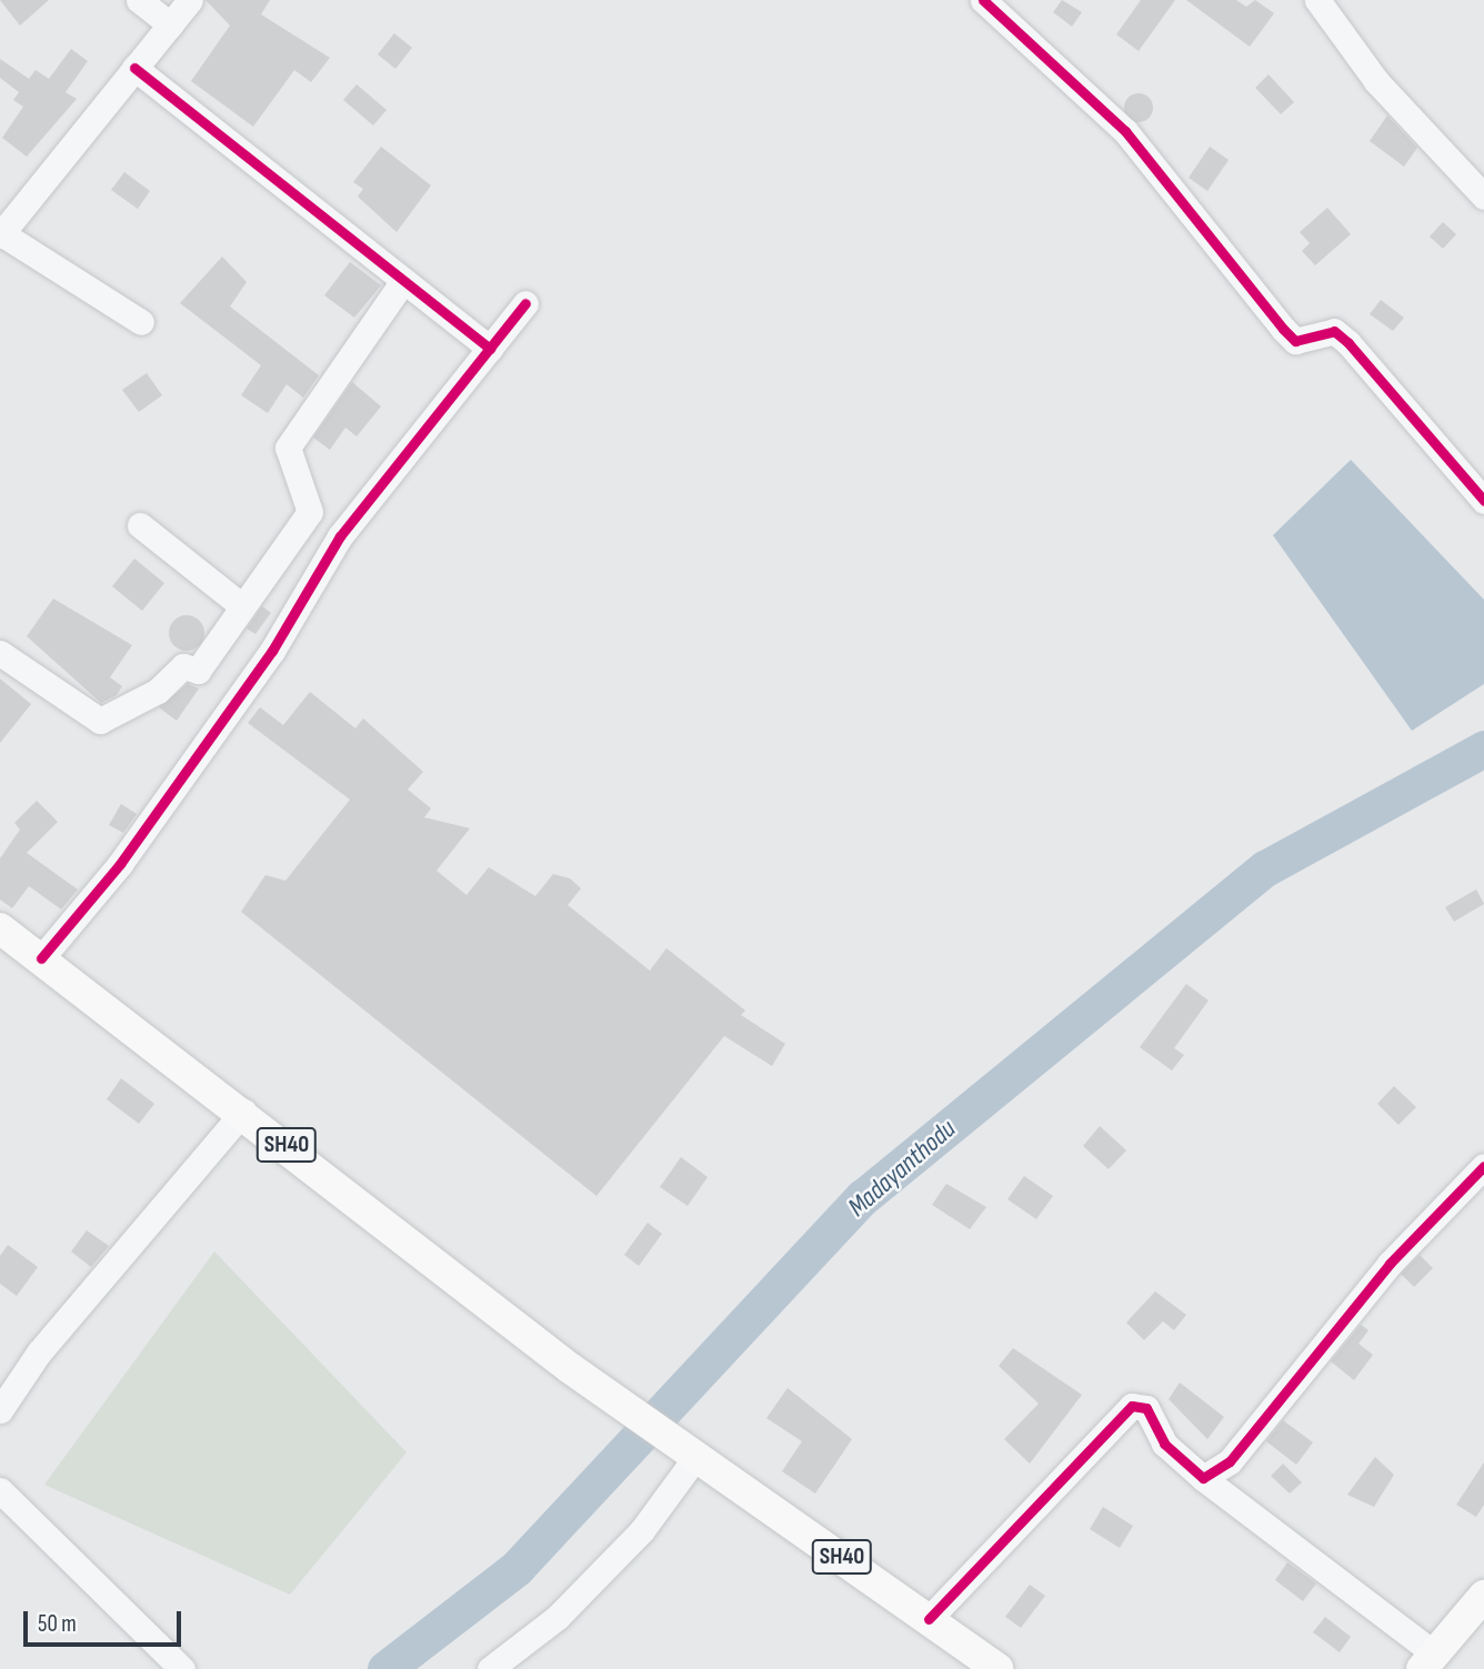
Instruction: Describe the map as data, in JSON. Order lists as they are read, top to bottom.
{
  "streets": {
    "main road": ["SH40"]
  },
  "water": ["Madayanthodu"],
  "scale_bar": "50 m"
}
